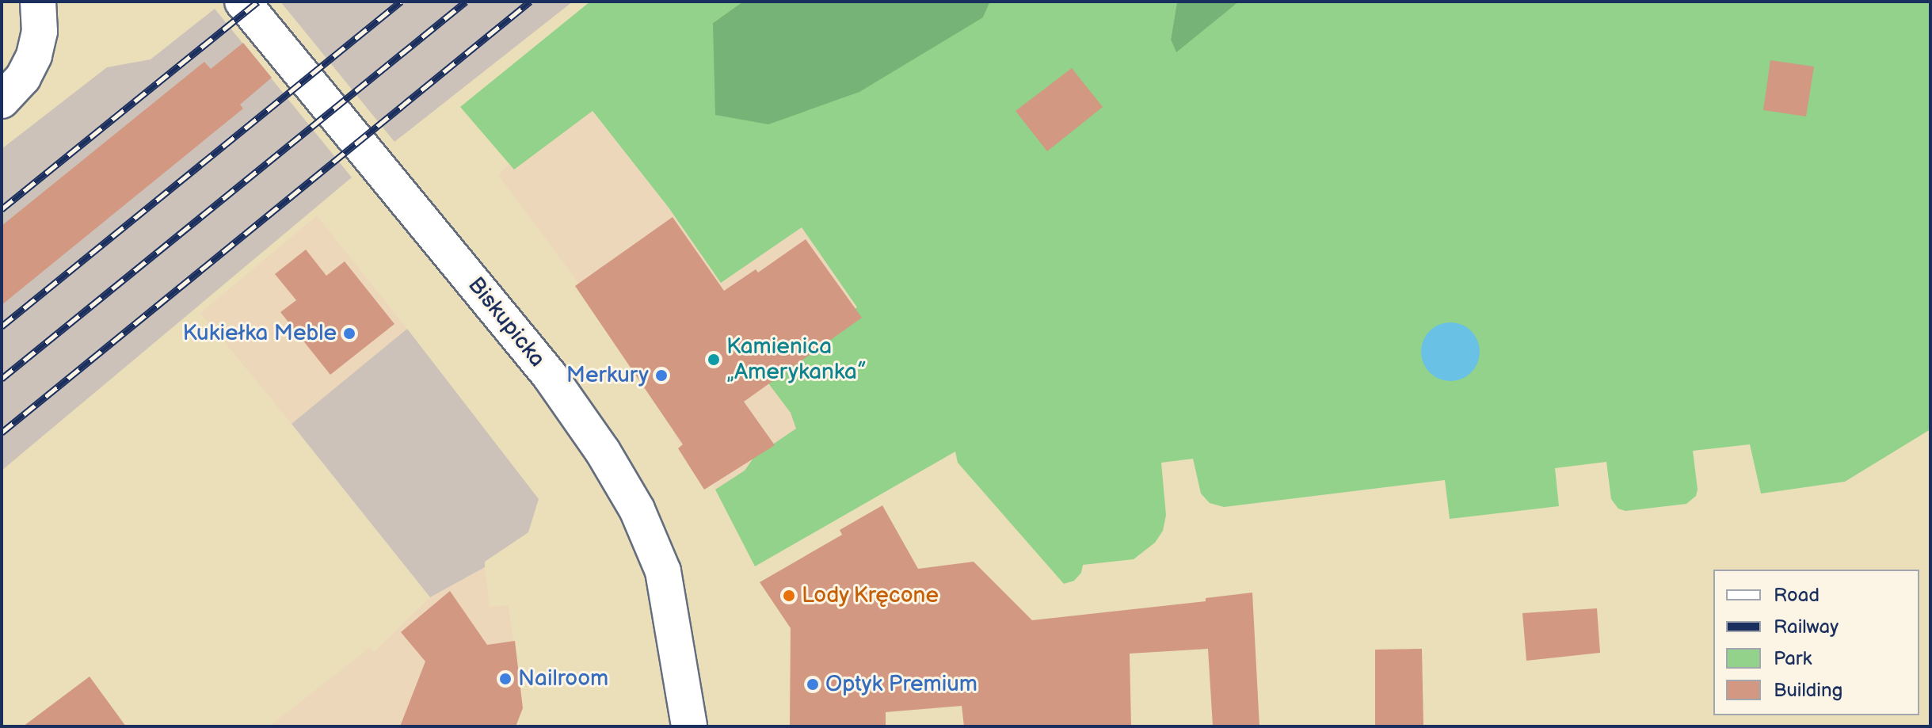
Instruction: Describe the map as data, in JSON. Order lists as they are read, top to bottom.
{
  "streets": {
    "main road": ["Biskupicka"]
  },
  "places": [
    "Kukiełka Meble",
    "Kamienica „Amerykanka”",
    "Merkury",
    "Lody Kręcone",
    "Nailroom",
    "Optyk Premium"
  ],
  "legend": [
    "Road",
    "Railway",
    "Park",
    "Building"
  ]
}
